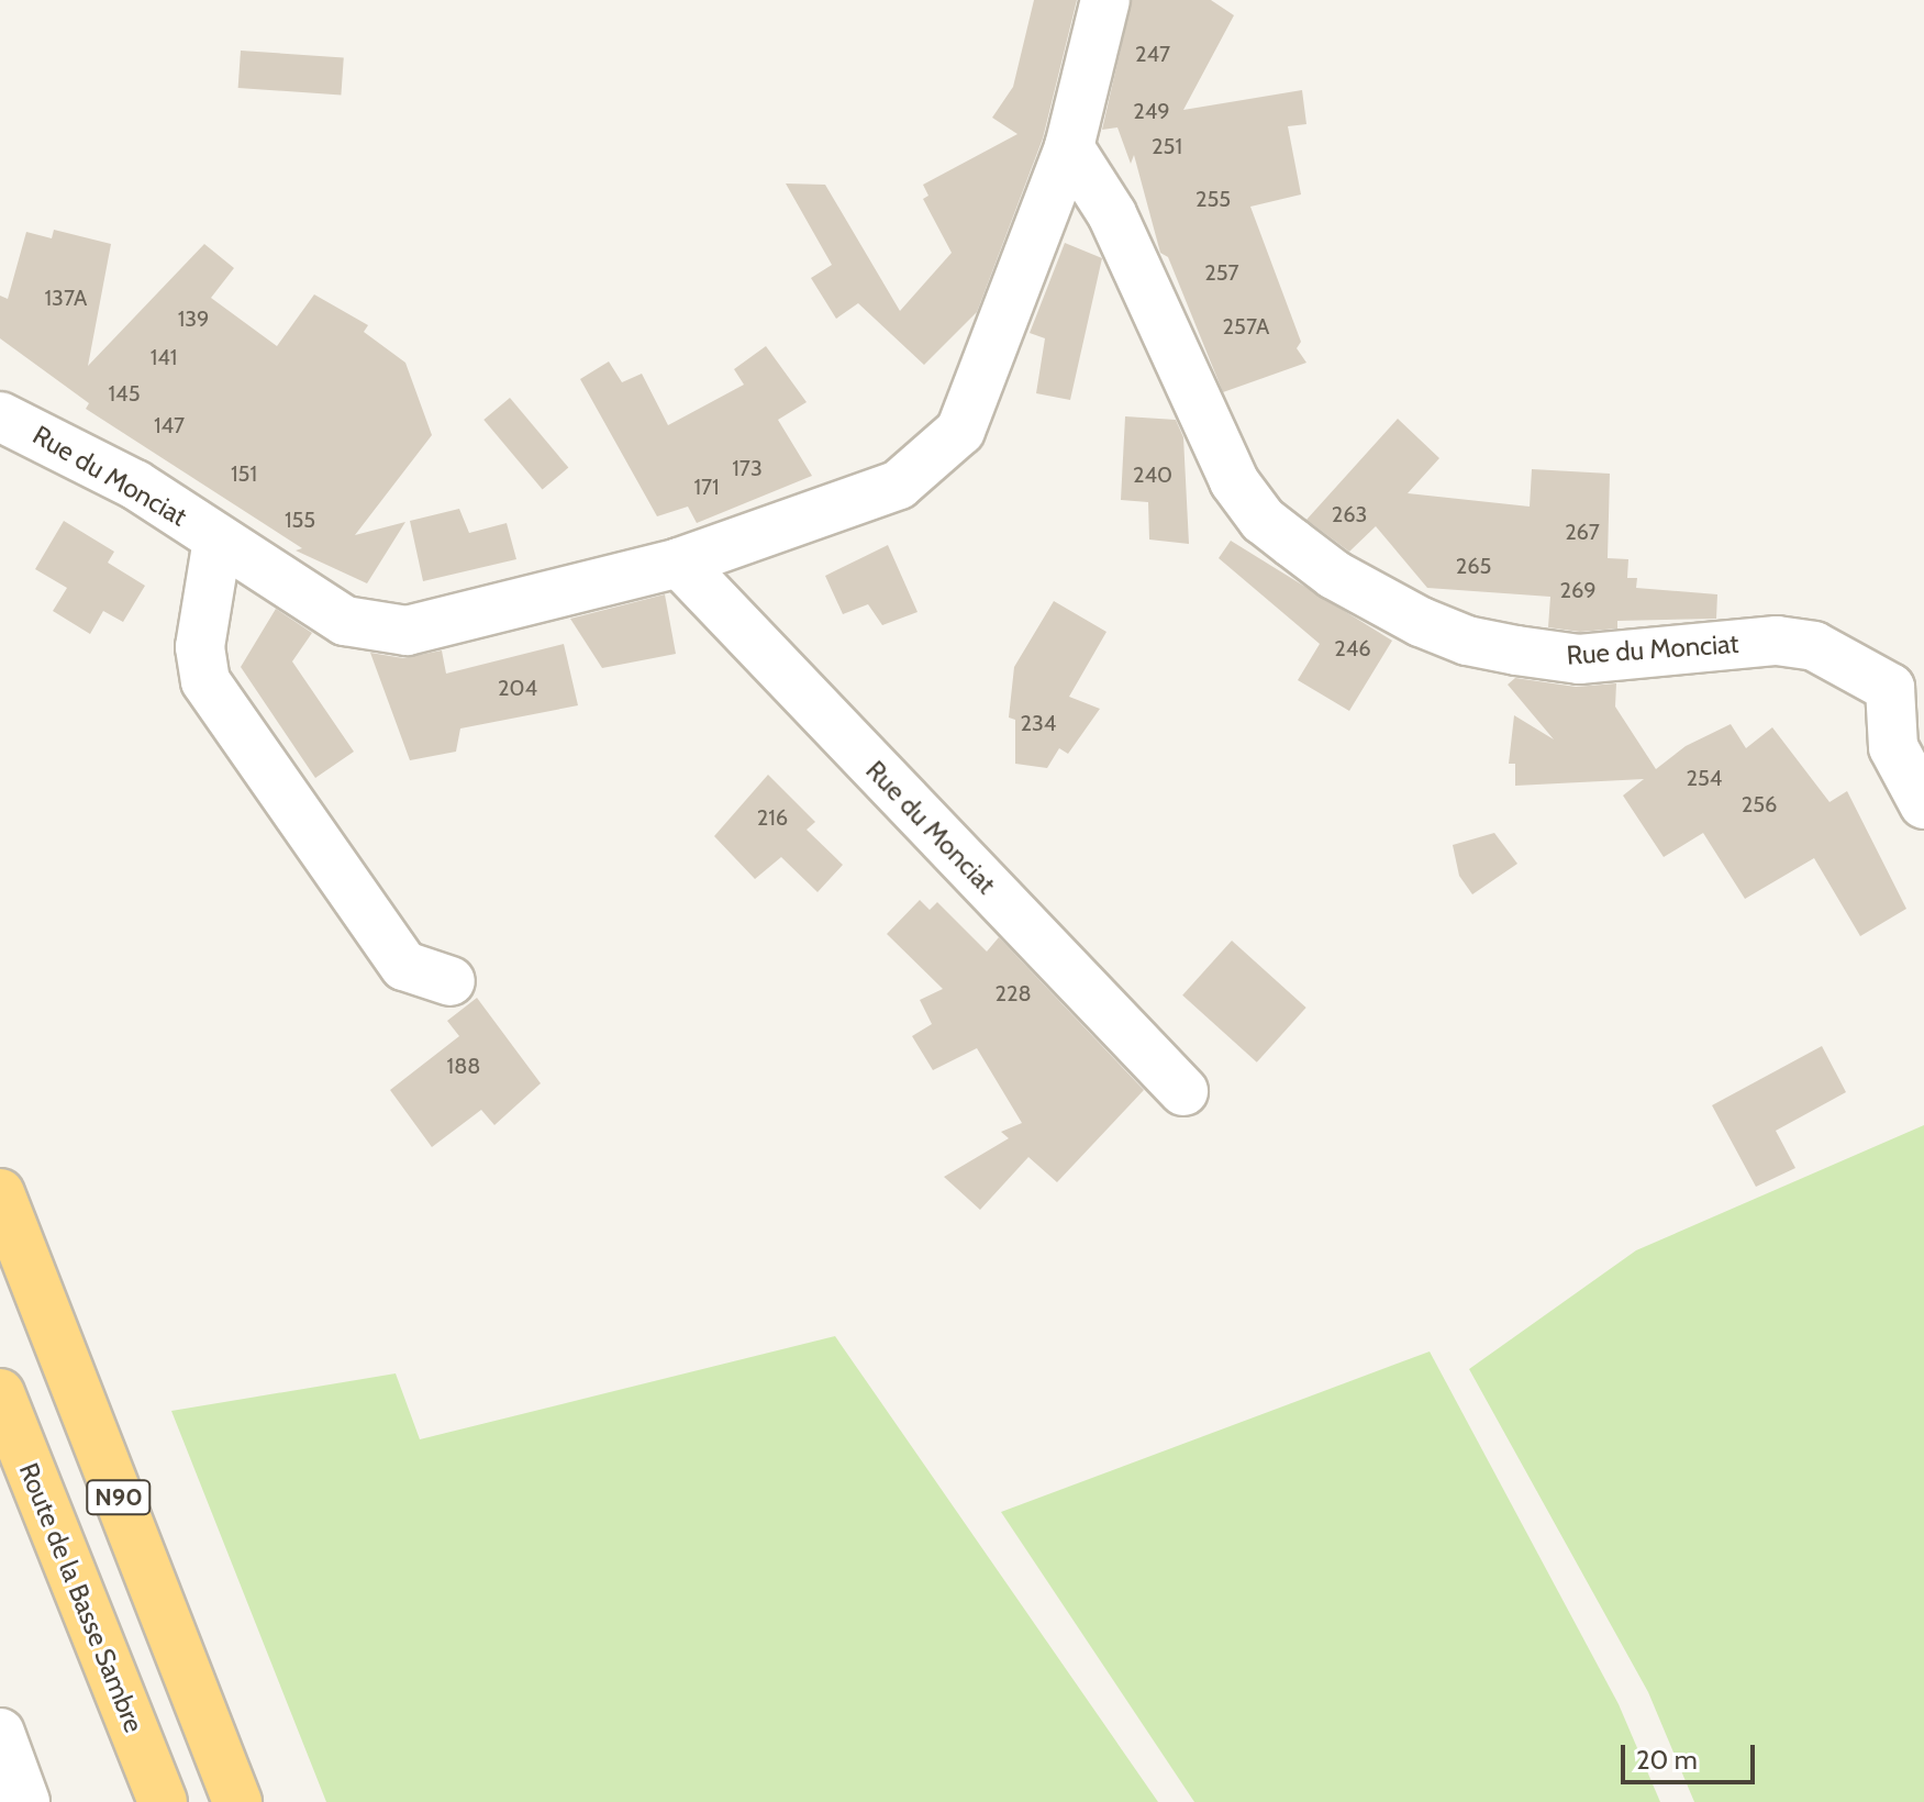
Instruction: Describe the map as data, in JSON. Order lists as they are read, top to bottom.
{
  "streets": {
    "highway": ["N90", "Route de la Basse Sambre"],
    "street": ["Rue du Monciat"]
  },
  "house_numbers": [
    "247",
    "249",
    "251",
    "255",
    "257",
    "137A",
    "139",
    "257A",
    "141",
    "145",
    "147",
    "173",
    "151",
    "240",
    "171",
    "263",
    "155",
    "267",
    "265",
    "269",
    "246",
    "204",
    "234",
    "254",
    "256",
    "216",
    "228",
    "188"
  ],
  "scale_bar": "20 m"
}
